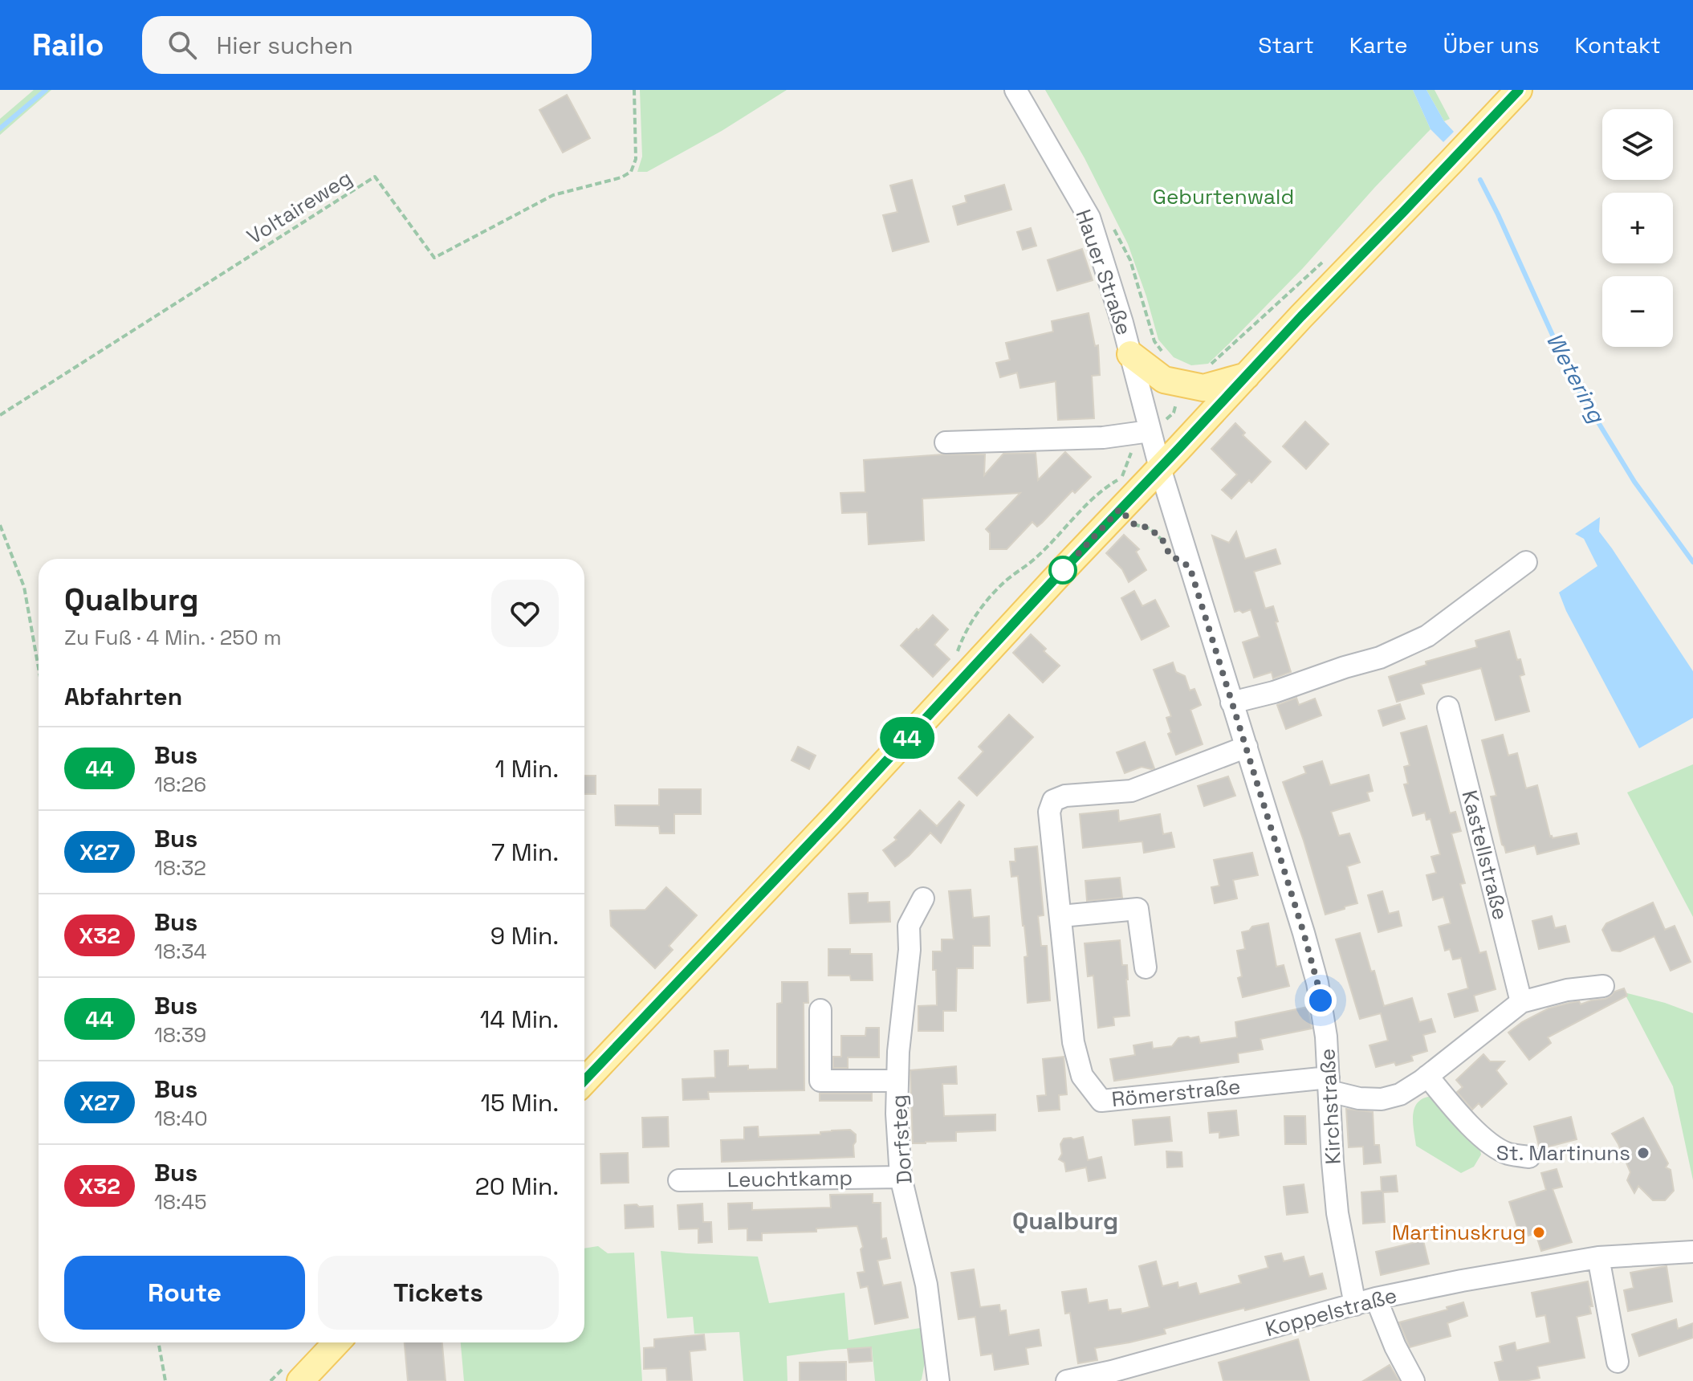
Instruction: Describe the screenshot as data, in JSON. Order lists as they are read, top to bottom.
{
  "streets": {
    "street": [
      "Hauer Straße",
      "Kastellstraße",
      "Römerstraße",
      "Kirchstraße",
      "Dorfsteg",
      "Leuchtkamp",
      "Koppelstraße"
    ],
    "path": ["Voltaireweg"]
  },
  "crossings": [
    ["Hauer Straße", "Kirchstraße"],
    ["Römerstraße", "Kirchstraße"],
    ["Kirchstraße", "Koppelstraße"],
    ["Dorfsteg", "Leuchtkamp"]
  ],
  "districts": ["Qualburg"],
  "water": ["Wetering"],
  "parks": ["Geburtenwald"],
  "places": ["St. Martinuns", "Martinuskrug"],
  "lines": ["bus line 44"],
  "page": {
    "header": "Railo",
    "search": "Hier suchen",
    "nav": [
      "Start",
      "Karte",
      "Über uns",
      "Kontakt"
    ],
    "on_map": "44",
    "map_buttons": ["+", "−"],
    "heading": [
      ["Qualburg", "Zu Fuß · 4 Min. · 250 m"],
      "Abfahrten"
    ],
    "list": [
      {
        "mark": "44",
        "name": "Bus",
        "note": "18:26",
        "value": "1 Min."
      },
      {
        "mark": "X27",
        "name": "Bus",
        "note": "18:32",
        "value": "7 Min."
      },
      {
        "mark": "X32",
        "name": "Bus",
        "note": "18:34",
        "value": "9 Min."
      },
      {
        "mark": "44",
        "name": "Bus",
        "note": "18:39",
        "value": "14 Min."
      },
      {
        "mark": "X27",
        "name": "Bus",
        "note": "18:40",
        "value": "15 Min."
      },
      {
        "mark": "X32",
        "name": "Bus",
        "note": "18:45",
        "value": "20 Min."
      }
    ],
    "buttons": ["Route", "Tickets"]
  }
}
